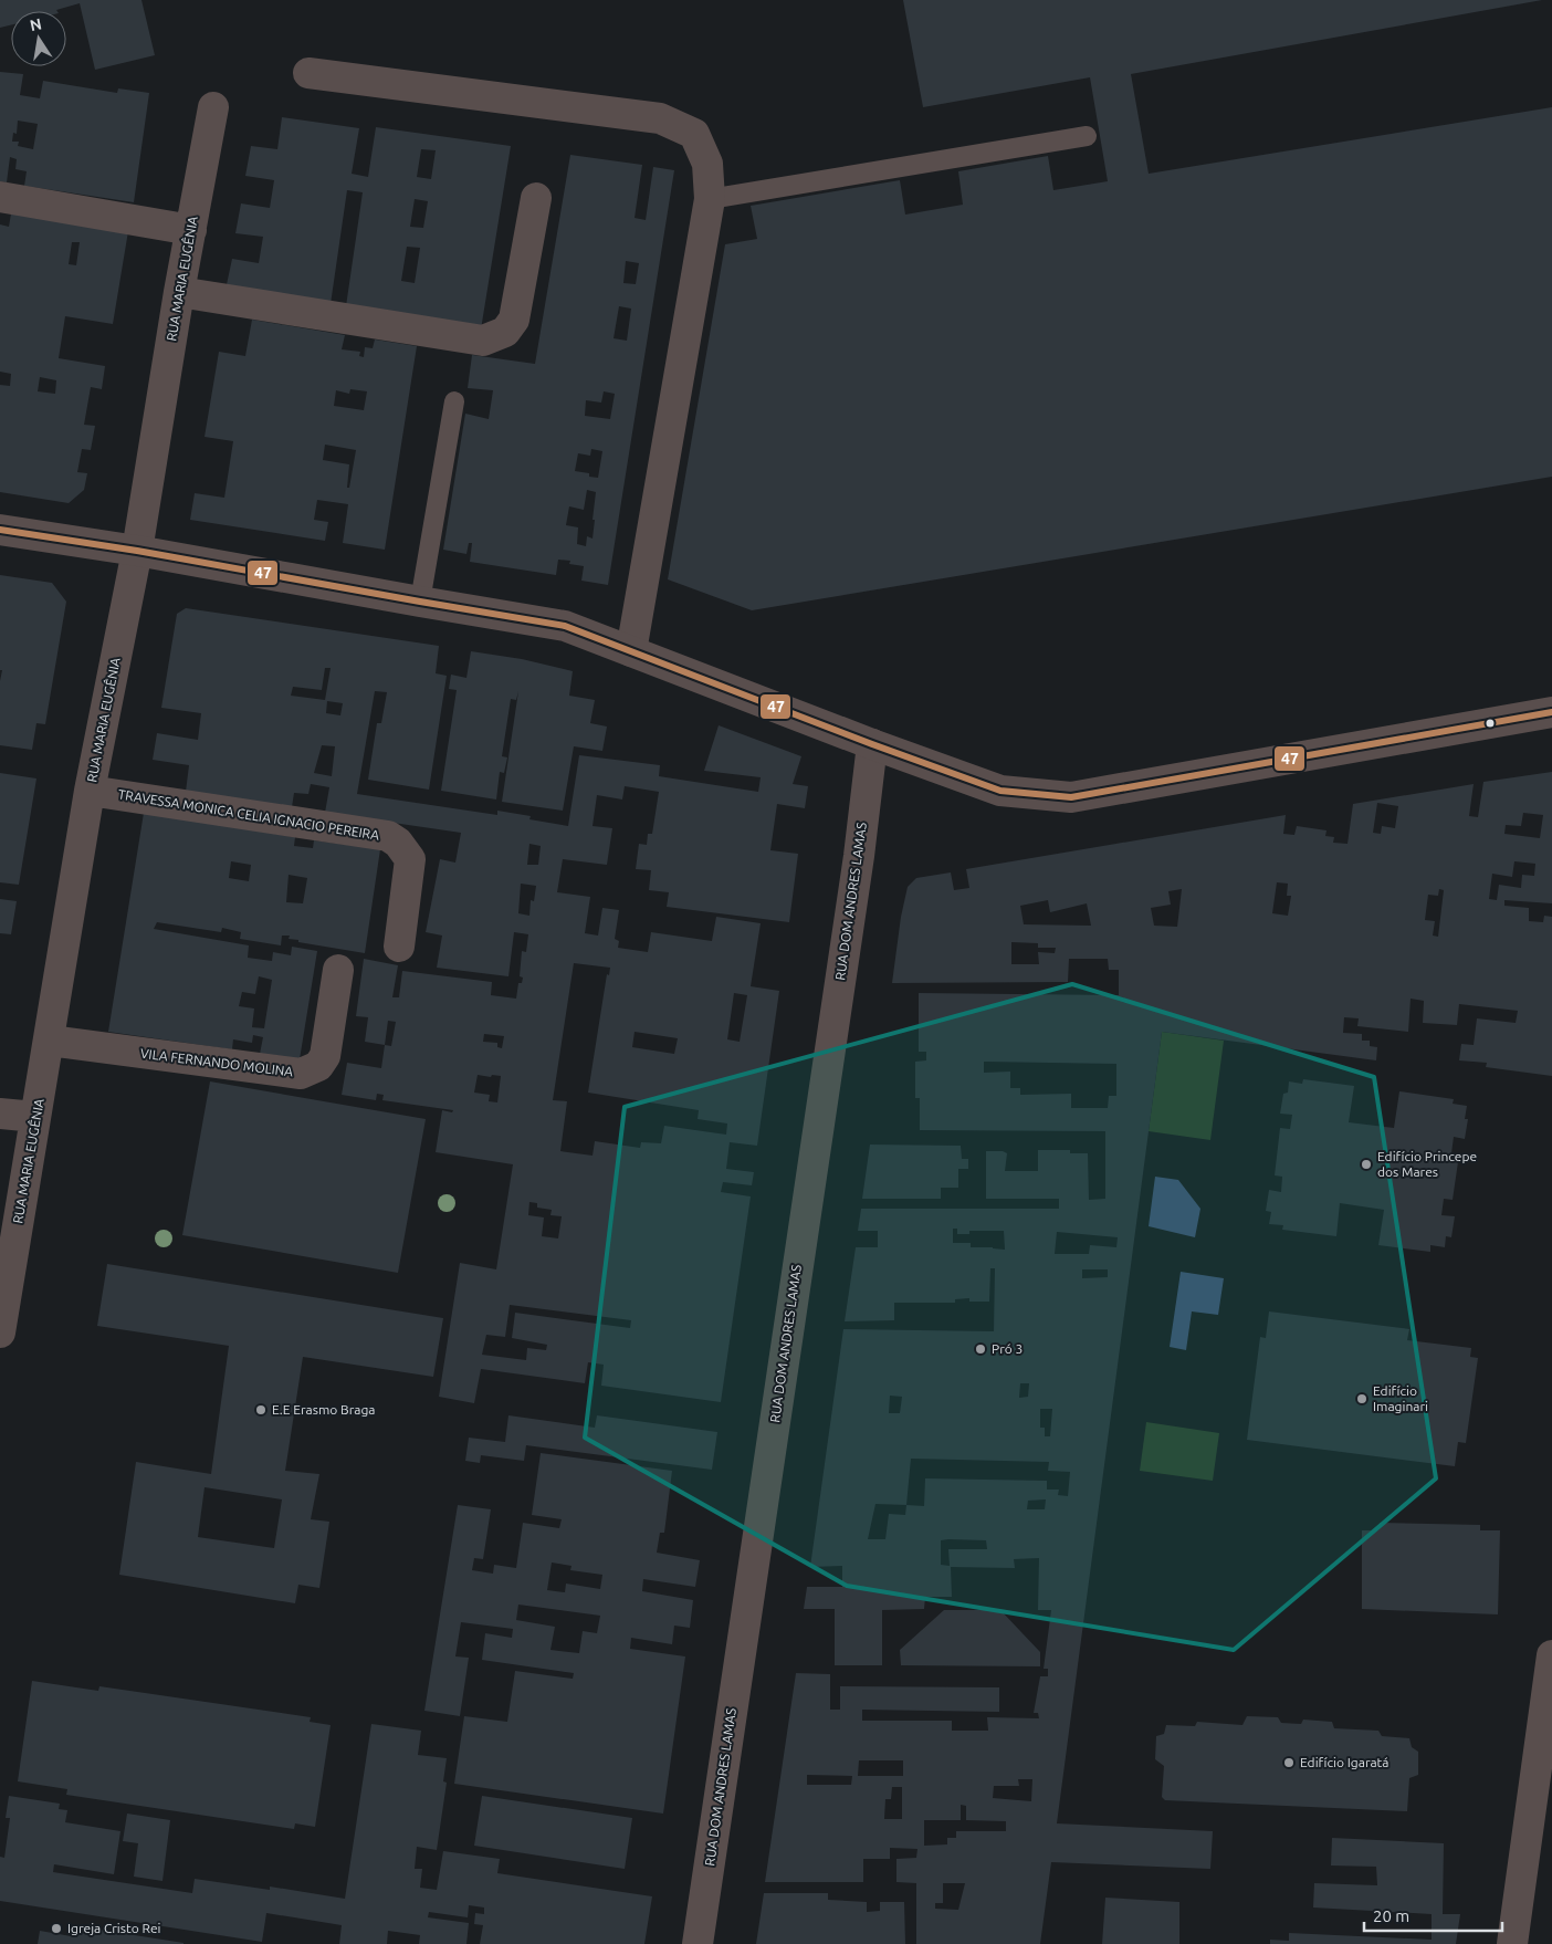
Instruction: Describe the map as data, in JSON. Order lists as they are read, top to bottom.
{
  "streets": {
    "street": [
      "RUA MARIA EUGÊNIA",
      "TRAVESSA MONICA CELIA IGNACIO PEREIRA",
      "RUA DOM ANDRES LAMAS",
      "VILA FERNANDO MOLINA"
    ]
  },
  "crossings": [
    ["RUA MARIA EUGÊNIA", "TRAVESSA MONICA CELIA IGNACIO PEREIRA"],
    ["RUA MARIA EUGÊNIA", "VILA FERNANDO MOLINA"]
  ],
  "places": [
    "Edifício Princepe dos Mares",
    "Pró 3",
    "Edifício Imaginari",
    "E.E Erasmo Braga",
    "Edifício Igaratá",
    "Igreja Cristo Rei"
  ],
  "lines": ["transit line 47"],
  "scale_bar": "20 m",
  "north": "top"
}
